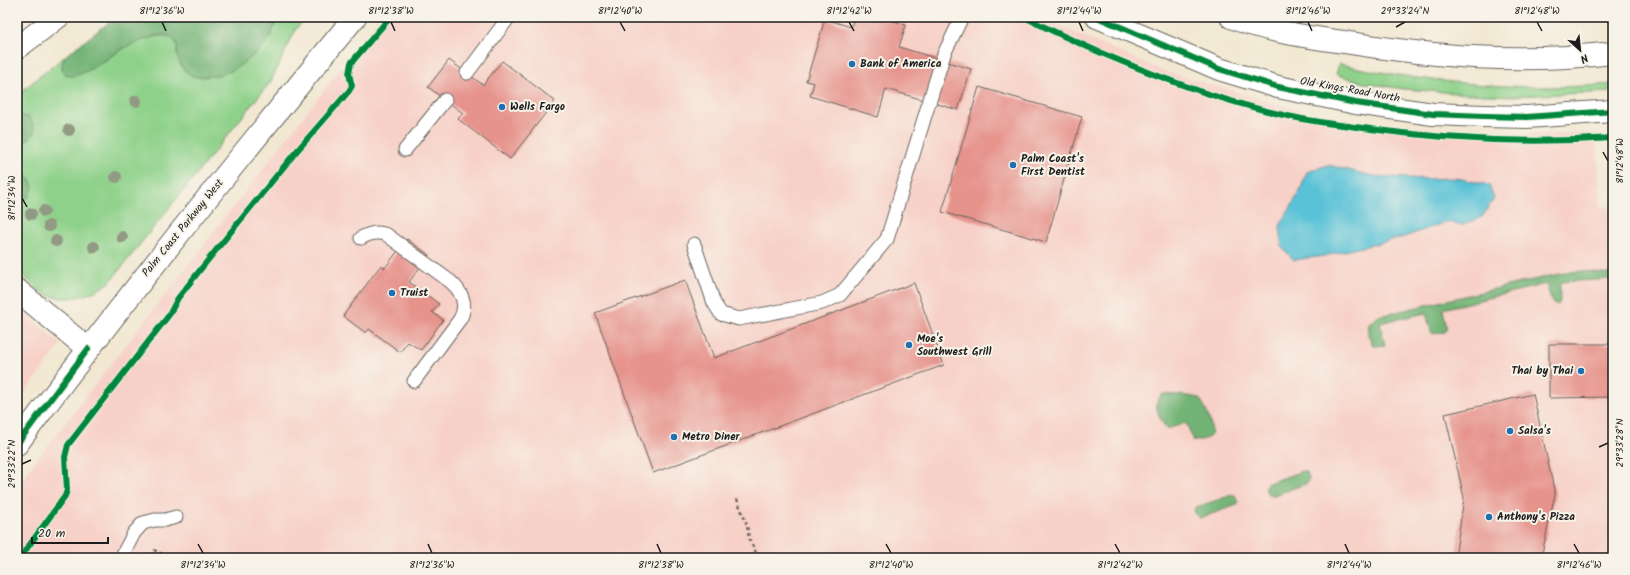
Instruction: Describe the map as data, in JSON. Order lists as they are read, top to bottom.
{
  "streets": {
    "street": ["Old Kings Road North", "Palm Coast Parkway West"]
  },
  "places": [
    "Bank of America",
    "Wells Fargo",
    "Palm Coast's First Dentist",
    "Truist",
    "Moe's Southwest Grill",
    "Thai by Thai",
    "Salsa's",
    "Metro Diner",
    "Anthony's Pizza"
  ],
  "scale_bar": "20 m",
  "north": "bottom right",
  "coordinates": [
    "81°12'36\"W",
    "81°12'38\"W",
    "81°12'40\"W",
    "81°12'42\"W",
    "81°12'44\"W",
    "81°12'46\"W",
    "29°33'24\"N",
    "81°12'48\"W",
    "81°12'34\"W",
    "29°33'28\"N",
    "29°33'22\"N"
  ]
}
